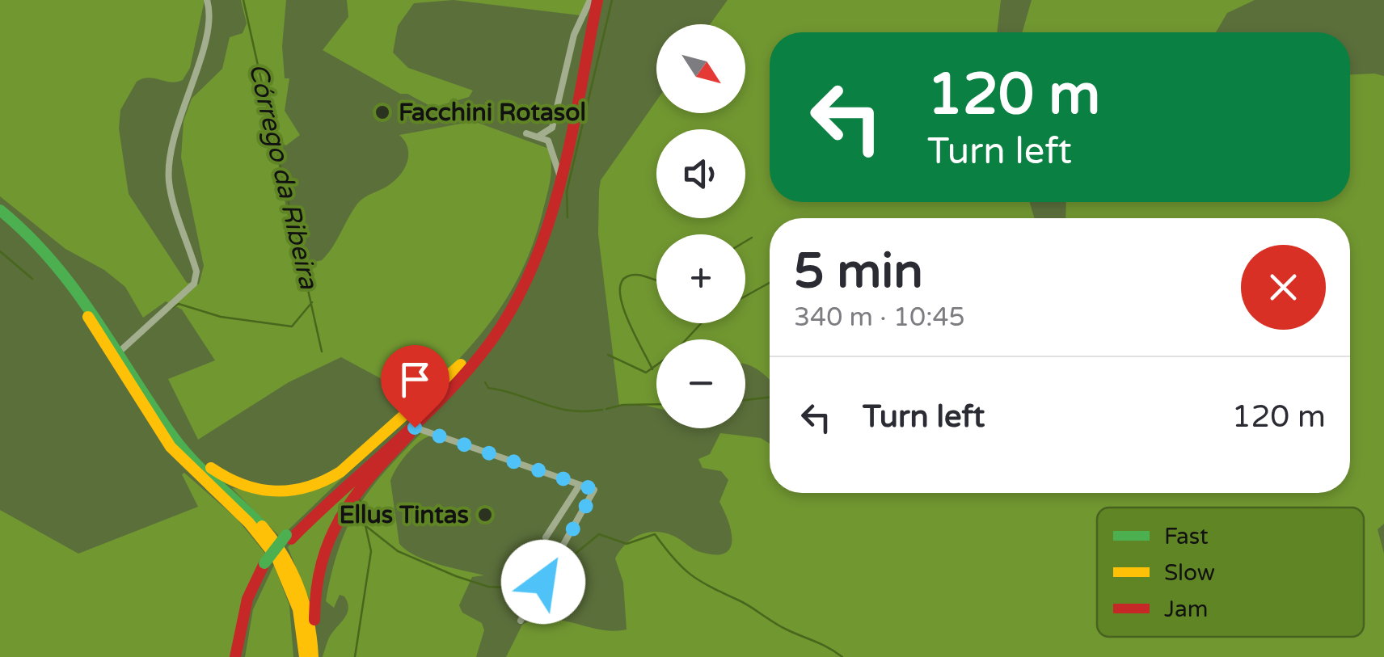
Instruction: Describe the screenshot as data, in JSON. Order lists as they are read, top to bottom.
{
  "water": ["Córrego da Ribeira"],
  "places": ["Facchini Rotasol", "Ellus Tintas"],
  "legend": ["Fast", "Slow", "Jam"],
  "north": "bottom right",
  "page": {
    "map_buttons": ["+", "−"],
    "turn": ["120 m", "Turn left"],
    "heading": ["5 min", "340 m · 10:45"],
    "list": [
      {
        "name": "Turn left",
        "value": "120 m"
      }
    ]
  }
}
